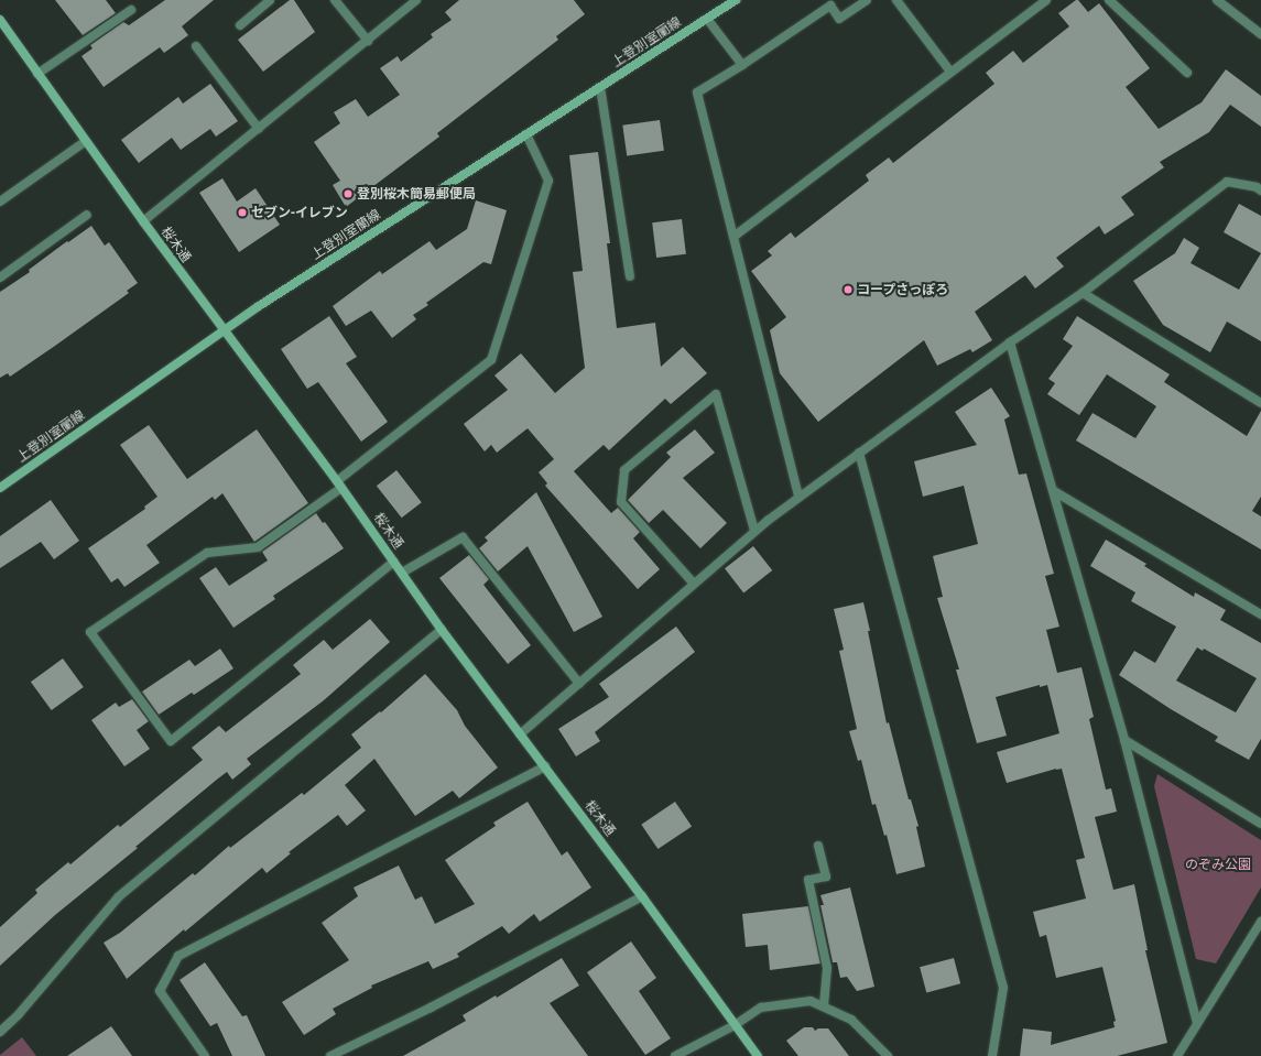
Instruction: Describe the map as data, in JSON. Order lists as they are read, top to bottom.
{
  "streets": {
    "street": ["上登別室蘭線", "桜木通"]
  },
  "crossings": [
    ["上登別室蘭線", "桜木通"]
  ],
  "parks": ["のぞみ公園"],
  "places": ["登別桜木簡易郵便局", "セブン-イレブン", "コープさっぽろ"]
}
